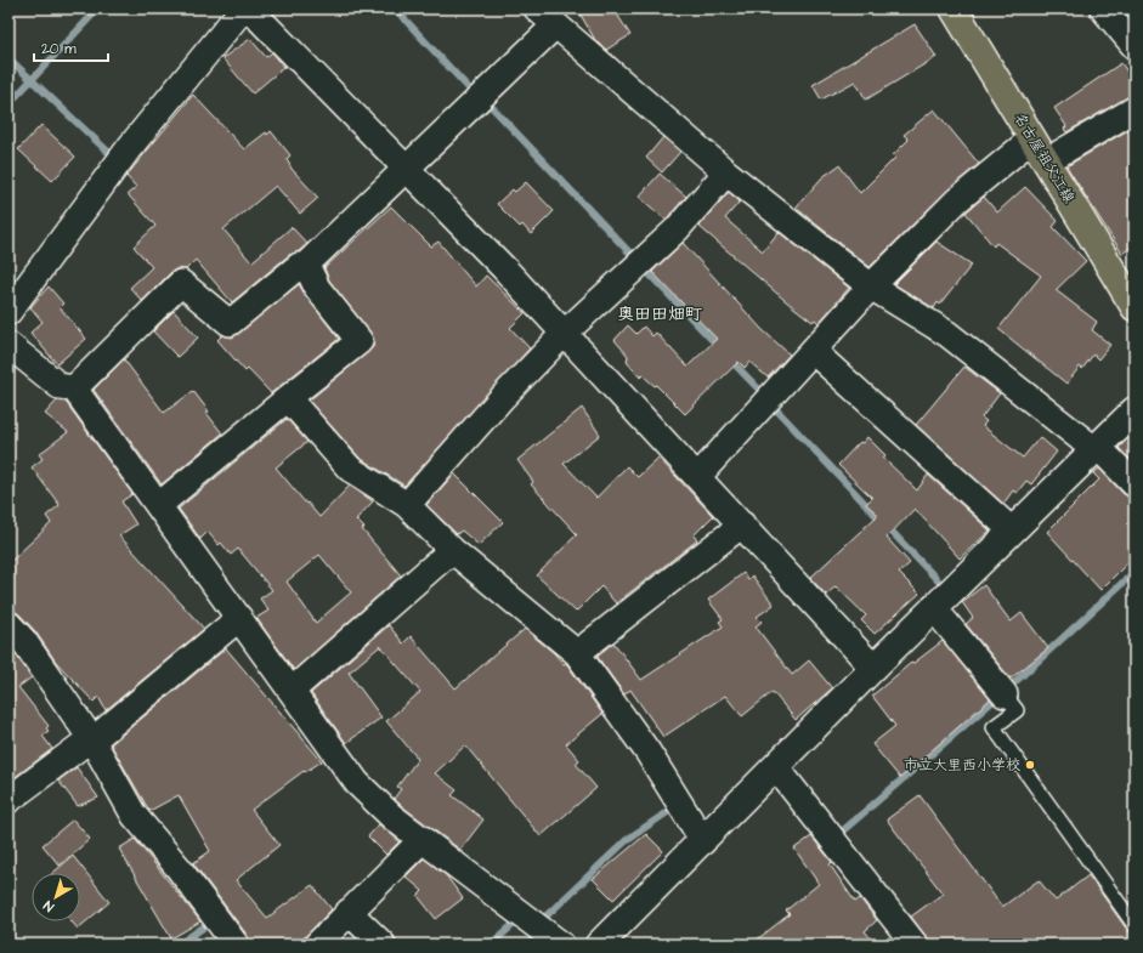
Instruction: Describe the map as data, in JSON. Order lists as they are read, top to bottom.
{
  "streets": {
    "main road": ["名古屋祖父江線"]
  },
  "districts": ["奥田田畑町"],
  "places": ["市立大里西小学校"],
  "scale_bar": "20 m",
  "north": "bottom left"
}
